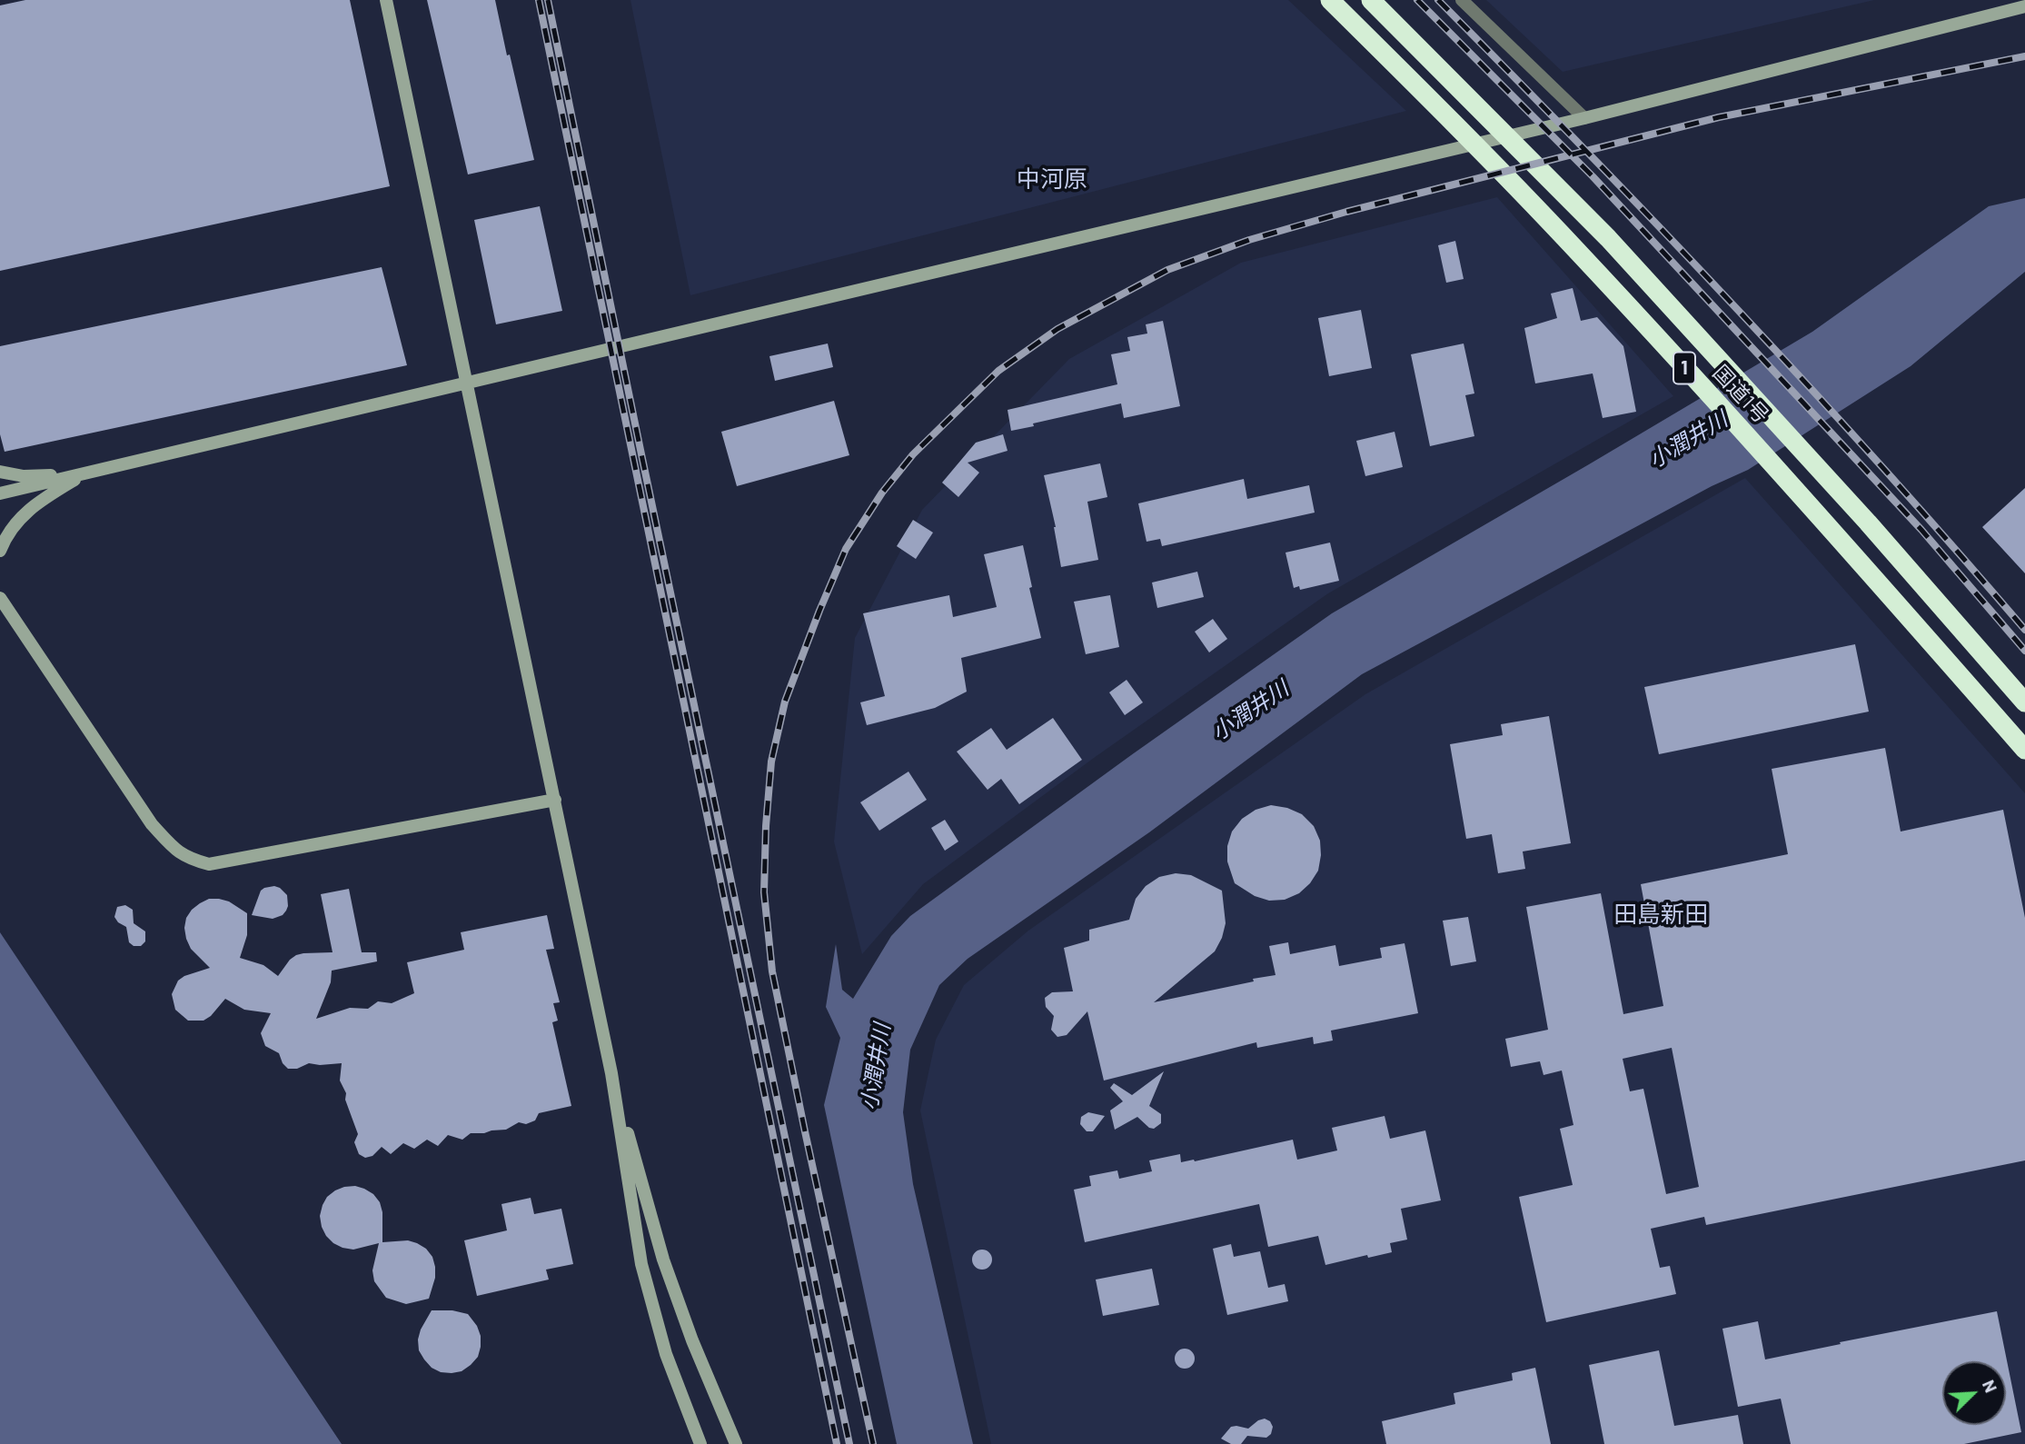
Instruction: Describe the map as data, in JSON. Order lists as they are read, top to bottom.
{
  "streets": {
    "highway": ["1", "国道1号"]
  },
  "districts": ["中河原", "田島新田"],
  "water": ["小潤井川"],
  "north": "top right"
}
